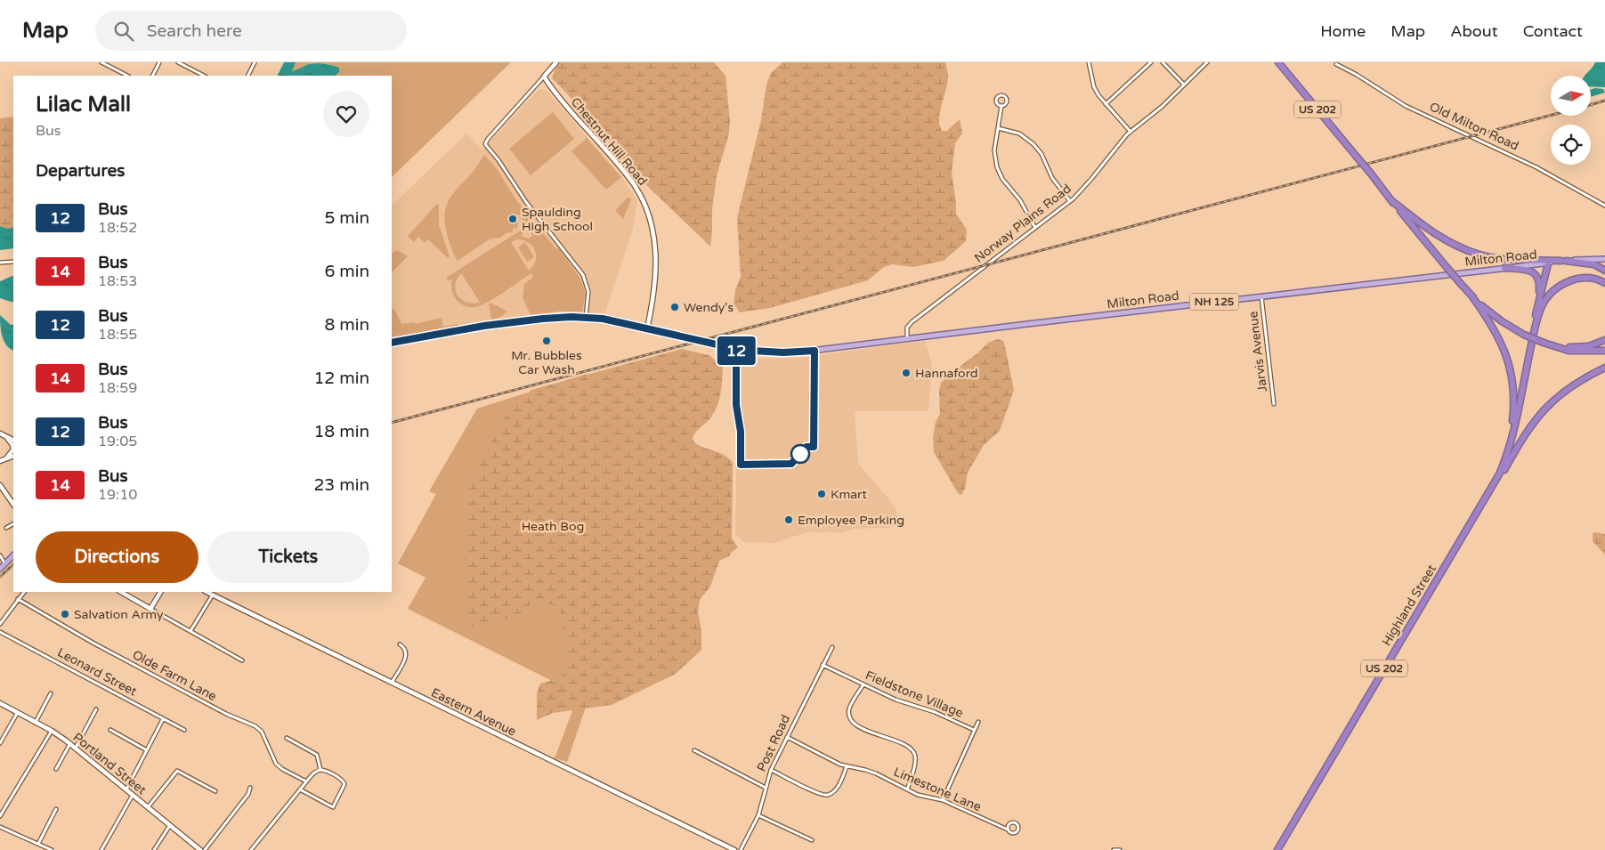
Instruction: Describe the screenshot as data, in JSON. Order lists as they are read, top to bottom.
{
  "streets": {
    "highway": ["US 202", "Highland Street"],
    "main road": ["Milton Road", "NH 125"],
    "street": [
      "Old Milton Road",
      "Chestnut Hill Road",
      "Norway Plains Road",
      "Jarvis Avenue",
      "Leonard Street",
      "Olde Farm Lane",
      "Fieldstone Village",
      "Eastern Avenue",
      "Post Road",
      "Portland Street",
      "Limestone Lane"
    ]
  },
  "crossings": [
    ["US 202", "Highland Street"],
    ["Chestnut Hill Road", "Milton Road"],
    ["Chestnut Hill Road", "NH 125"],
    ["Norway Plains Road", "Milton Road"],
    ["Milton Road", "NH 125"],
    ["Milton Road", "Jarvis Avenue"],
    ["Fieldstone Village", "Post Road"],
    ["Post Road", "Limestone Lane"]
  ],
  "parks": ["Heath Bog"],
  "places": [
    "Spaulding High School",
    "Wendy's",
    "Mr. Bubbles Car Wash",
    "Hannaford",
    "Kmart",
    "Employee Parking",
    "Salvation Army"
  ],
  "lines": ["bus line 12"],
  "north": "right",
  "page": {
    "header": "Map",
    "search": "Search here",
    "nav": [
      "Home",
      "Map",
      "About",
      "Contact"
    ],
    "on_map": "12",
    "heading": [
      ["Lilac Mall", "Bus"],
      "Departures"
    ],
    "list": [
      {
        "mark": "12",
        "name": "Bus",
        "note": "18:52",
        "value": "5 min"
      },
      {
        "mark": "14",
        "name": "Bus",
        "note": "18:53",
        "value": "6 min"
      },
      {
        "mark": "12",
        "name": "Bus",
        "note": "18:55",
        "value": "8 min"
      },
      {
        "mark": "14",
        "name": "Bus",
        "note": "18:59",
        "value": "12 min"
      },
      {
        "mark": "12",
        "name": "Bus",
        "note": "19:05",
        "value": "18 min"
      },
      {
        "mark": "14",
        "name": "Bus",
        "note": "19:10",
        "value": "23 min"
      }
    ],
    "buttons": ["Directions", "Tickets"]
  }
}
